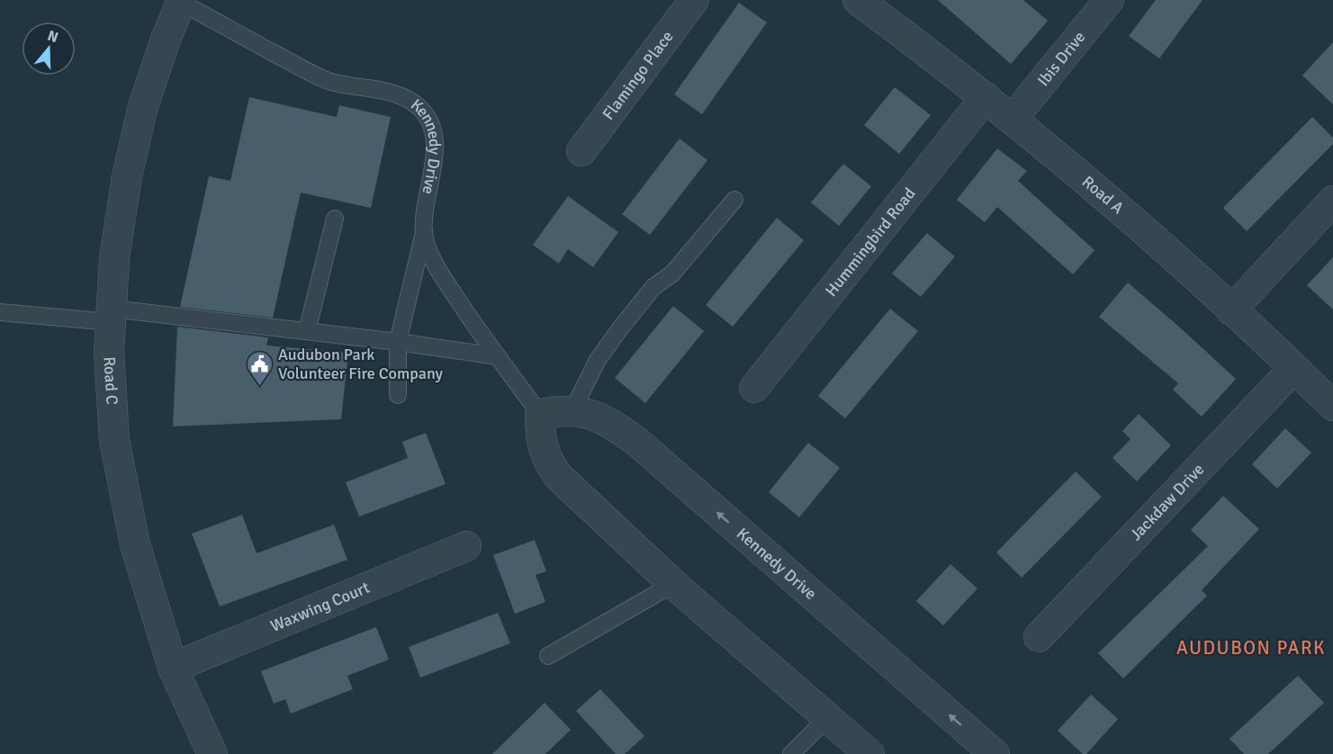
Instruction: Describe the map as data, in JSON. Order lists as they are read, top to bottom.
{
  "streets": {
    "street": [
      "Ibis Drive",
      "Flamingo Place",
      "Kennedy Drive",
      "Road A",
      "Hummingbird Road",
      "Road C",
      "Jackdaw Drive",
      "Waxwing Court"
    ]
  },
  "crossings": [
    ["Ibis Drive", "Road A"],
    ["Kennedy Drive", "Road C"],
    ["Road A", "Hummingbird Road"],
    ["Road A", "Jackdaw Drive"],
    ["Road C", "Waxwing Court"]
  ],
  "one_way": ["Kennedy Drive"],
  "districts": ["AUDUBON PARK"],
  "places": {
    "public building": ["Audubon Park Volunteer Fire Company"]
  },
  "north": "top"
}
